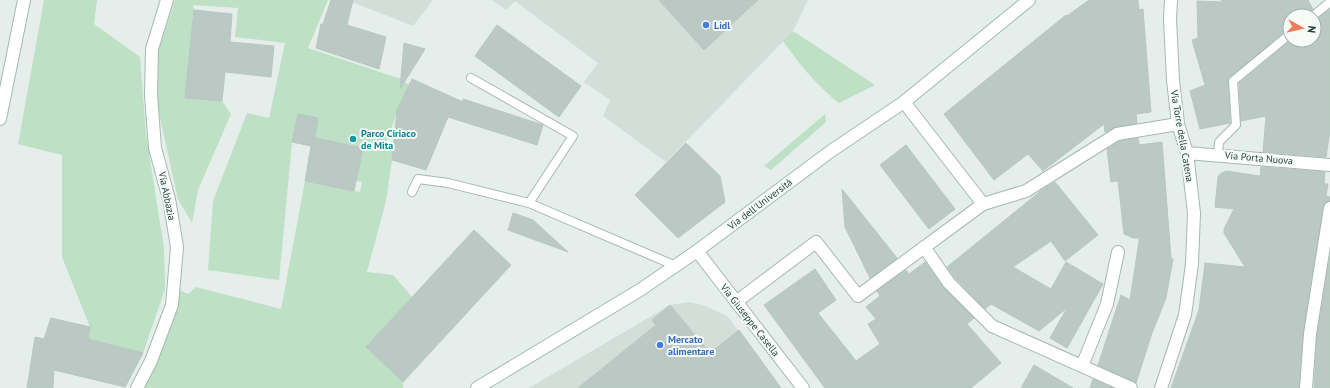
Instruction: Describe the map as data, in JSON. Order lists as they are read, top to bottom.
{
  "streets": {
    "street": [
      "Via Torre della Catena",
      "Via Porta Nuova",
      "Via Abbazia",
      "Via dell'Università",
      "Via Giuseppe Casella"
    ]
  },
  "crossings": [
    ["Via Torre della Catena", "Via Porta Nuova"],
    ["Via dell'Università", "Via Giuseppe Casella"]
  ],
  "places": ["Lidl", "Parco Ciriaco de Mita", "Mercato alimentare"],
  "north": "right"
}
